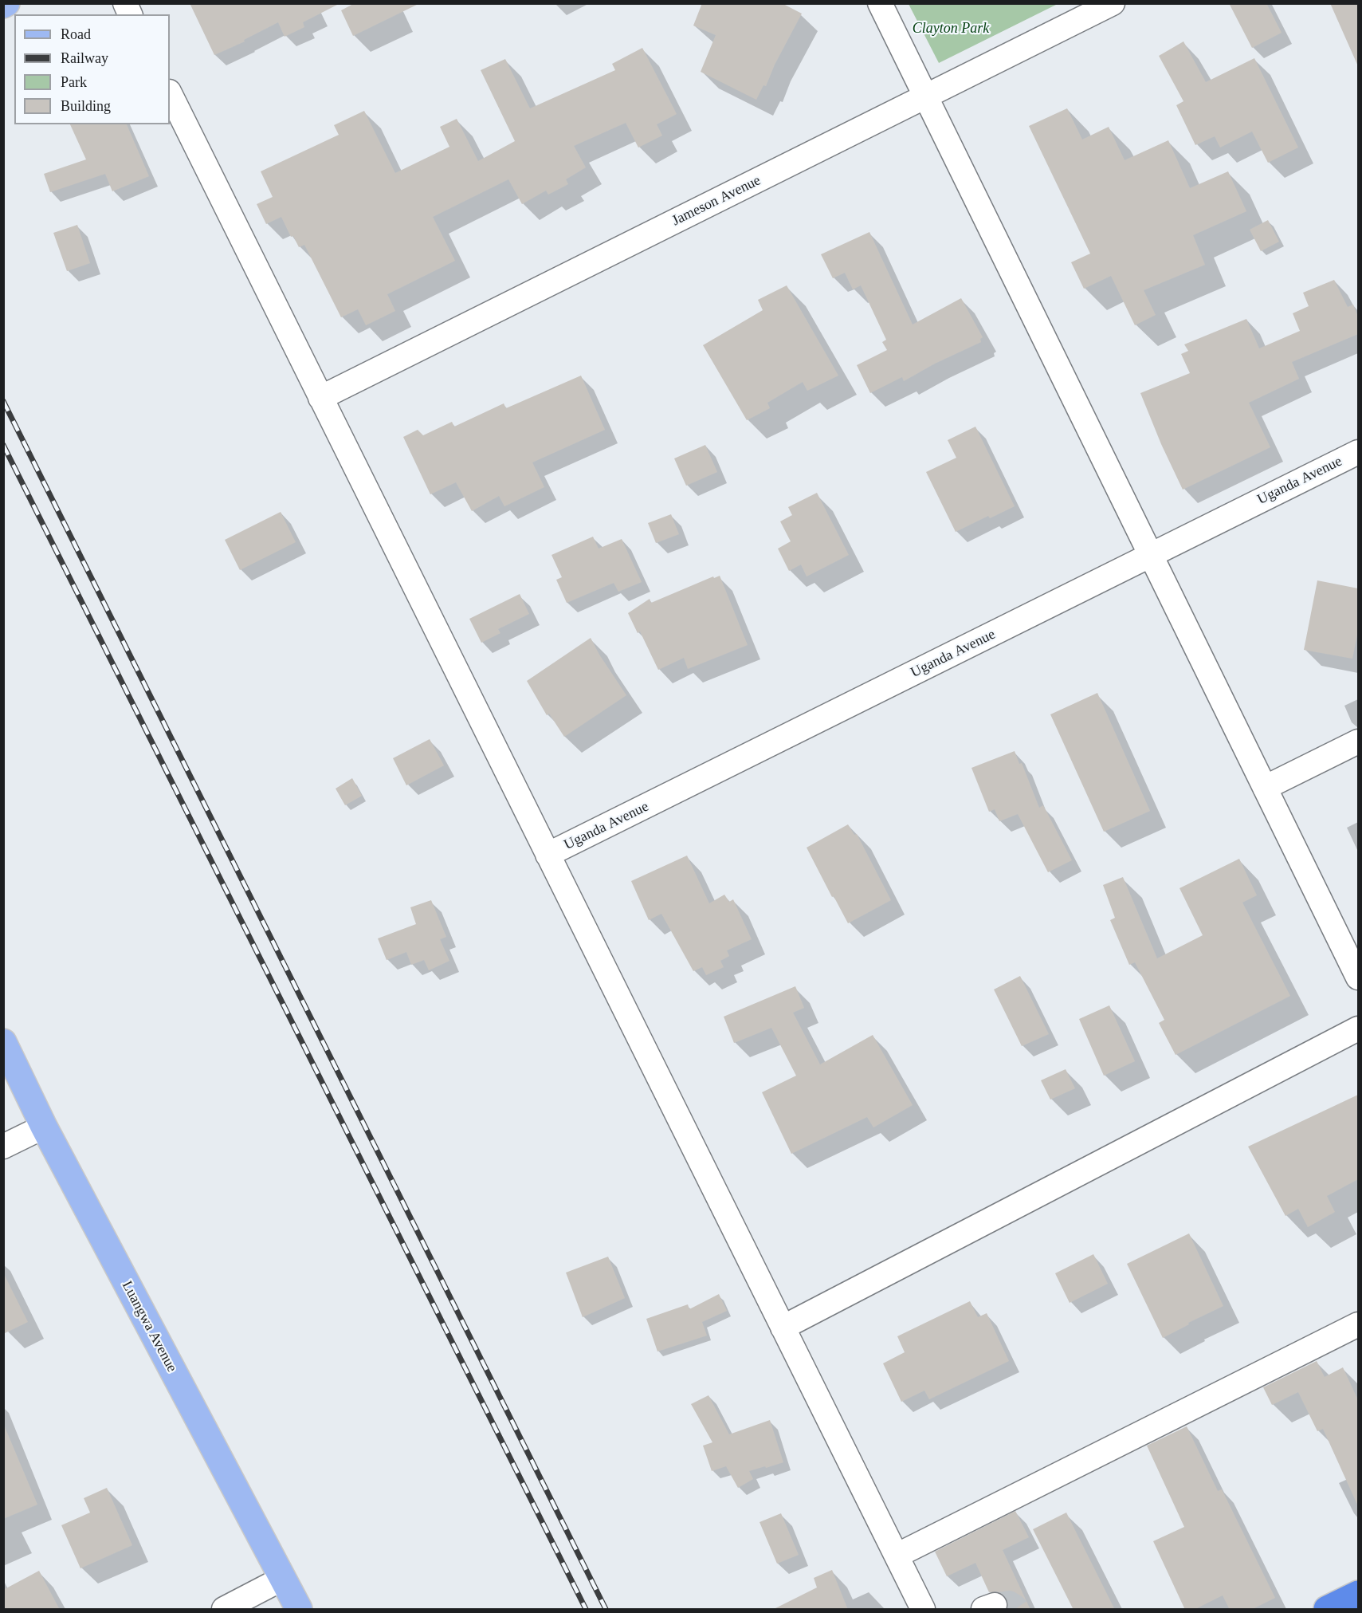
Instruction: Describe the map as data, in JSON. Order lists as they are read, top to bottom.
{
  "streets": {
    "main road": ["Luangwa Avenue"],
    "street": ["Jameson Avenue", "Uganda Avenue"]
  },
  "parks": ["Clayton Park"],
  "legend": [
    "Road",
    "Railway",
    "Park",
    "Building"
  ]
}
